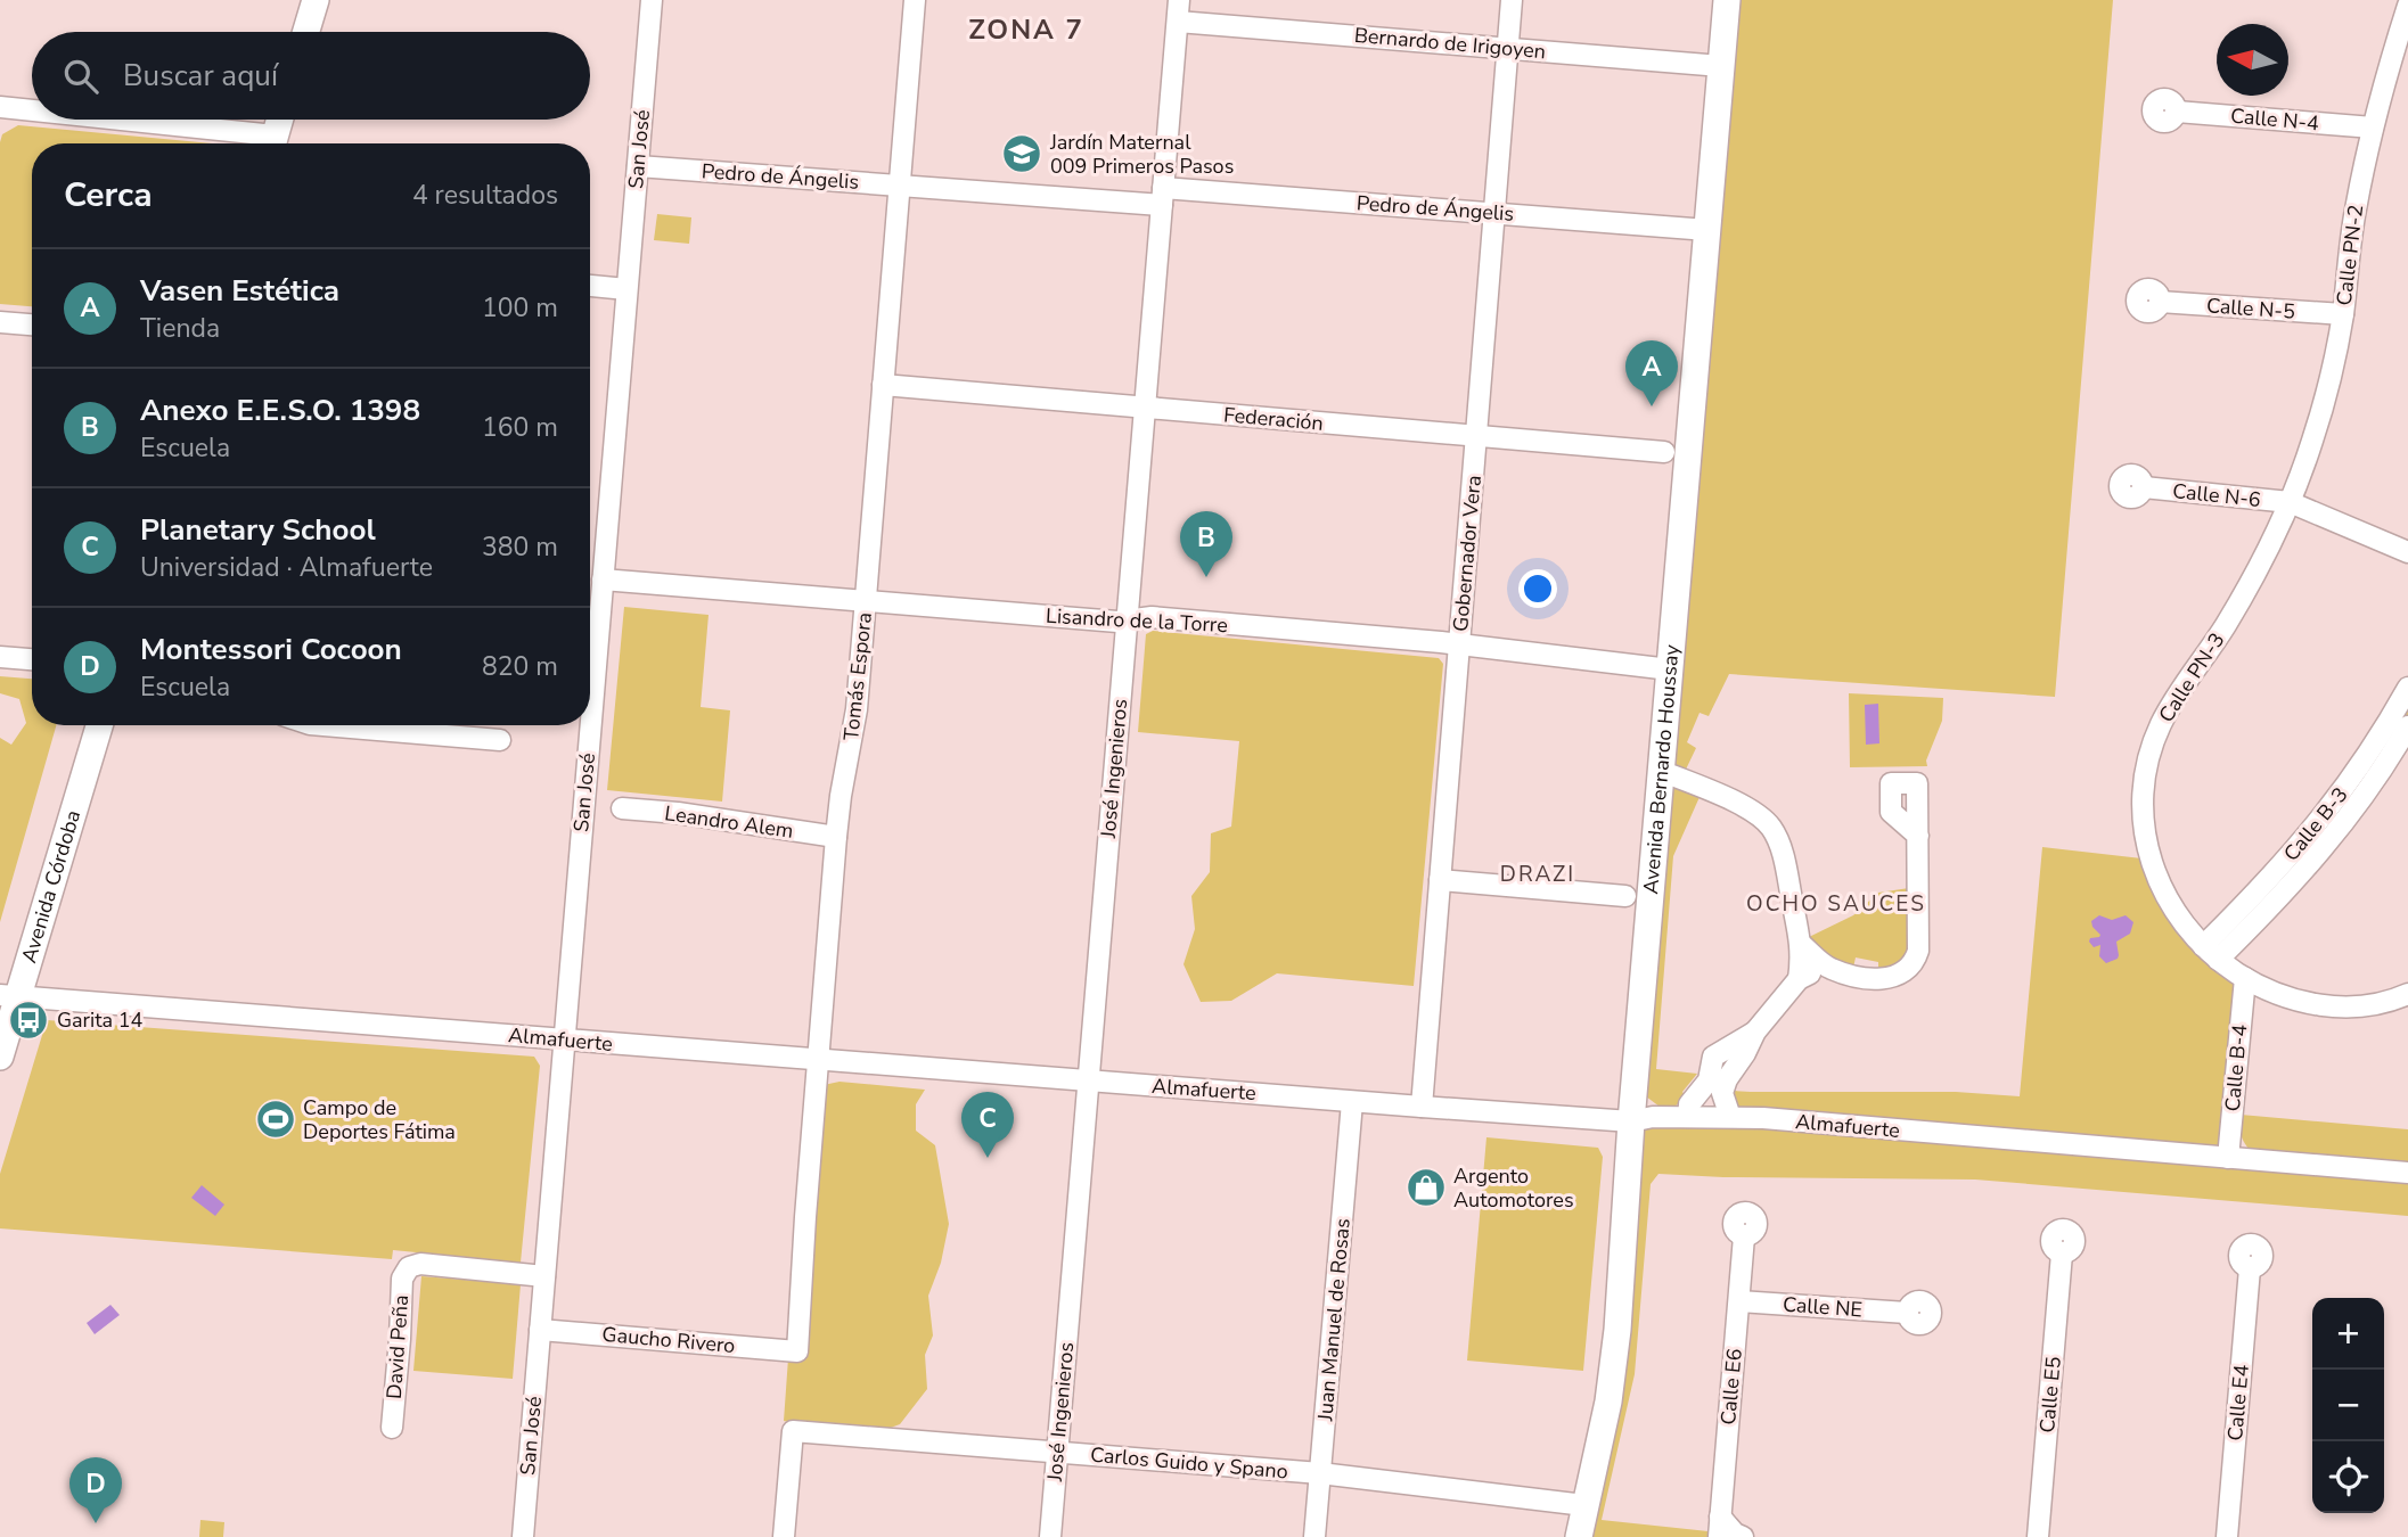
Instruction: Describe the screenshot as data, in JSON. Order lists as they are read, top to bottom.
{
  "streets": {
    "main road": ["Avenida Bernardo Houssay", "Avenida Córdoba"],
    "street": [
      "Bernardo de Irigoyen",
      "Calle N-4",
      "San José",
      "Pedro de Ángelis",
      "Calle PN-2",
      "Calle N-5",
      "Federación",
      "Calle N-6",
      "Gobernador Vera",
      "Lisandro de la Torre",
      "Tomás Espora",
      "Calle PN-3",
      "José Ingenieros",
      "Leandro Alem",
      "Calle B-3",
      "Almafuerte",
      "Calle B-4",
      "Calle NE",
      "Juan Manuel de Rosas",
      "Gaucho Rivero",
      "David Peña",
      "Calle E6",
      "Calle E5",
      "Calle E4",
      "Carlos Guido y Spano"
    ]
  },
  "crossings": [
    ["Bernardo de Irigoyen", "Gobernador Vera"],
    ["Bernardo de Irigoyen", "José Ingenieros"],
    ["Bernardo de Irigoyen", "Avenida Bernardo Houssay"],
    ["Calle N-4", "Calle PN-2"],
    ["San José", "Pedro de Ángelis"],
    ["San José", "Lisandro de la Torre"],
    ["San José", "Almafuerte"],
    ["San José", "Gaucho Rivero"],
    ["San José", "David Peña"],
    ["Pedro de Ángelis", "Gobernador Vera"],
    ["Pedro de Ángelis", "Tomás Espora"],
    ["Pedro de Ángelis", "José Ingenieros"],
    ["Pedro de Ángelis", "Avenida Bernardo Houssay"],
    ["Calle PN-2", "Calle N-5"],
    ["Calle PN-2", "Calle N-6"],
    ["Calle PN-2", "Calle PN-3"],
    ["Federación", "Gobernador Vera"],
    ["Federación", "Tomás Espora"],
    ["Federación", "José Ingenieros"],
    ["Calle N-6", "Calle PN-3"],
    ["Gobernador Vera", "Lisandro de la Torre"],
    ["Gobernador Vera", "Almafuerte"],
    ["Lisandro de la Torre", "Tomás Espora"],
    ["Lisandro de la Torre", "José Ingenieros"],
    ["Lisandro de la Torre", "Avenida Bernardo Houssay"],
    ["Tomás Espora", "Leandro Alem"],
    ["Tomás Espora", "Almafuerte"],
    ["Tomás Espora", "Gaucho Rivero"],
    ["Calle PN-3", "Calle B-3"],
    ["Calle PN-3", "Calle B-4"],
    ["José Ingenieros", "Almafuerte"],
    ["José Ingenieros", "Carlos Guido y Spano"],
    ["Avenida Bernardo Houssay", "Almafuerte"],
    ["Avenida Bernardo Houssay", "Carlos Guido y Spano"],
    ["Calle B-3", "Calle B-4"],
    ["Avenida Córdoba", "Almafuerte"],
    ["Almafuerte", "Calle B-4"],
    ["Almafuerte", "Juan Manuel de Rosas"],
    ["Calle NE", "Calle E6"],
    ["Juan Manuel de Rosas", "Carlos Guido y Spano"]
  ],
  "districts": ["ZONA 7", "DRAZI", "OCHO SAUCES"],
  "places": {
    "school or university": ["Jardín Maternal 009 Primeros Pasos"],
    "bus stop": ["Garita 14"],
    "sports": ["Campo de Deportes Fátima"],
    "shop": ["Argento Automotores"]
  },
  "north": "left",
  "page": {
    "search": "Buscar aquí",
    "heading": ["Cerca", "4 resultados"],
    "list": [
      {
        "mark": "A",
        "name": "Vasen Estética",
        "note": "Tienda",
        "value": "100 m"
      },
      {
        "mark": "B",
        "name": "Anexo E.E.S.O. 1398",
        "note": "Escuela",
        "value": "160 m"
      },
      {
        "mark": "C",
        "name": "Planetary School",
        "note": "Universidad · Almafuerte",
        "value": "380 m"
      },
      {
        "mark": "D",
        "name": "Montessori Cocoon",
        "note": "Escuela",
        "value": "820 m"
      }
    ],
    "pins": [
      "A",
      "B",
      "C",
      "D"
    ],
    "map_buttons": ["+", "−"]
  }
}
